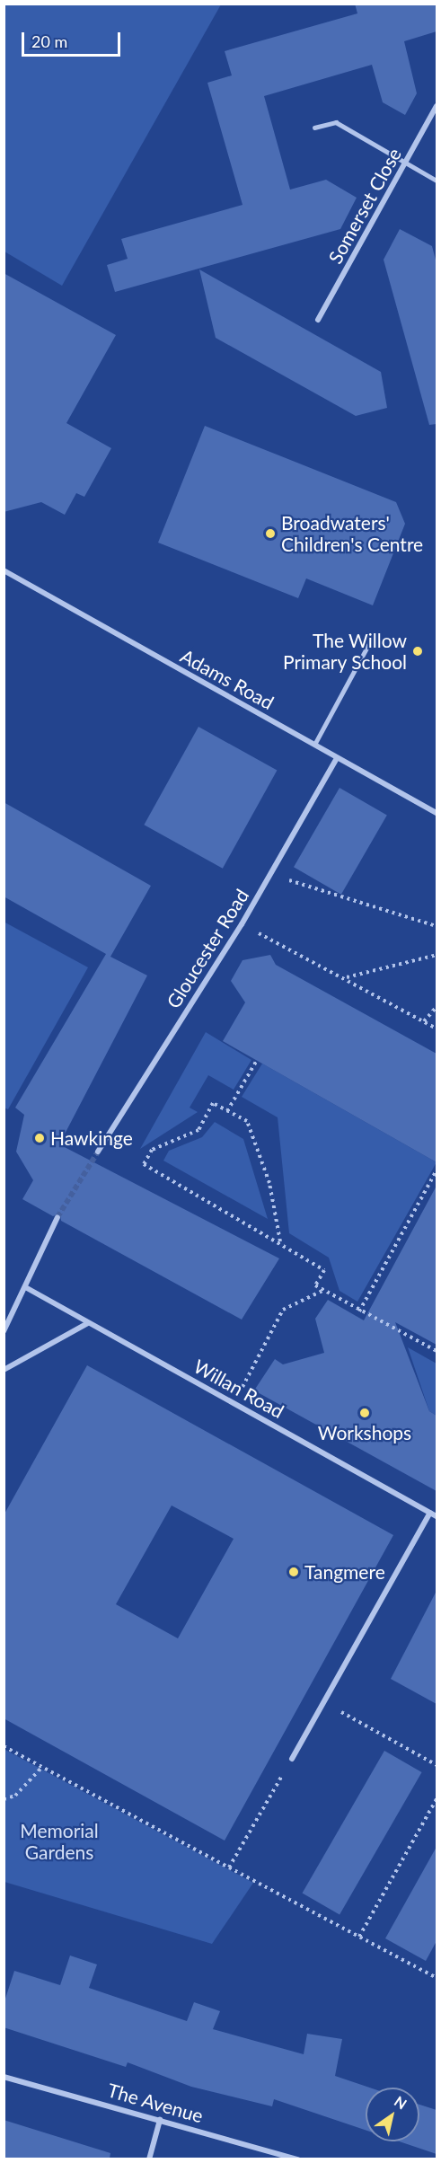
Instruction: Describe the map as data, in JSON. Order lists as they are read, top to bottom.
{
  "streets": {
    "street": [
      "Somerset Close",
      "Adams Road",
      "Gloucester Road",
      "Willan Road",
      "The Avenue"
    ]
  },
  "crossings": [
    ["Adams Road", "Gloucester Road"]
  ],
  "parks": ["Memorial Gardens"],
  "places": [
    "Broadwaters' Children's Centre",
    "The Willow Primary School",
    "Hawkinge",
    "Workshops",
    "Tangmere"
  ],
  "scale_bar": "20 m",
  "north": "top right"
}
